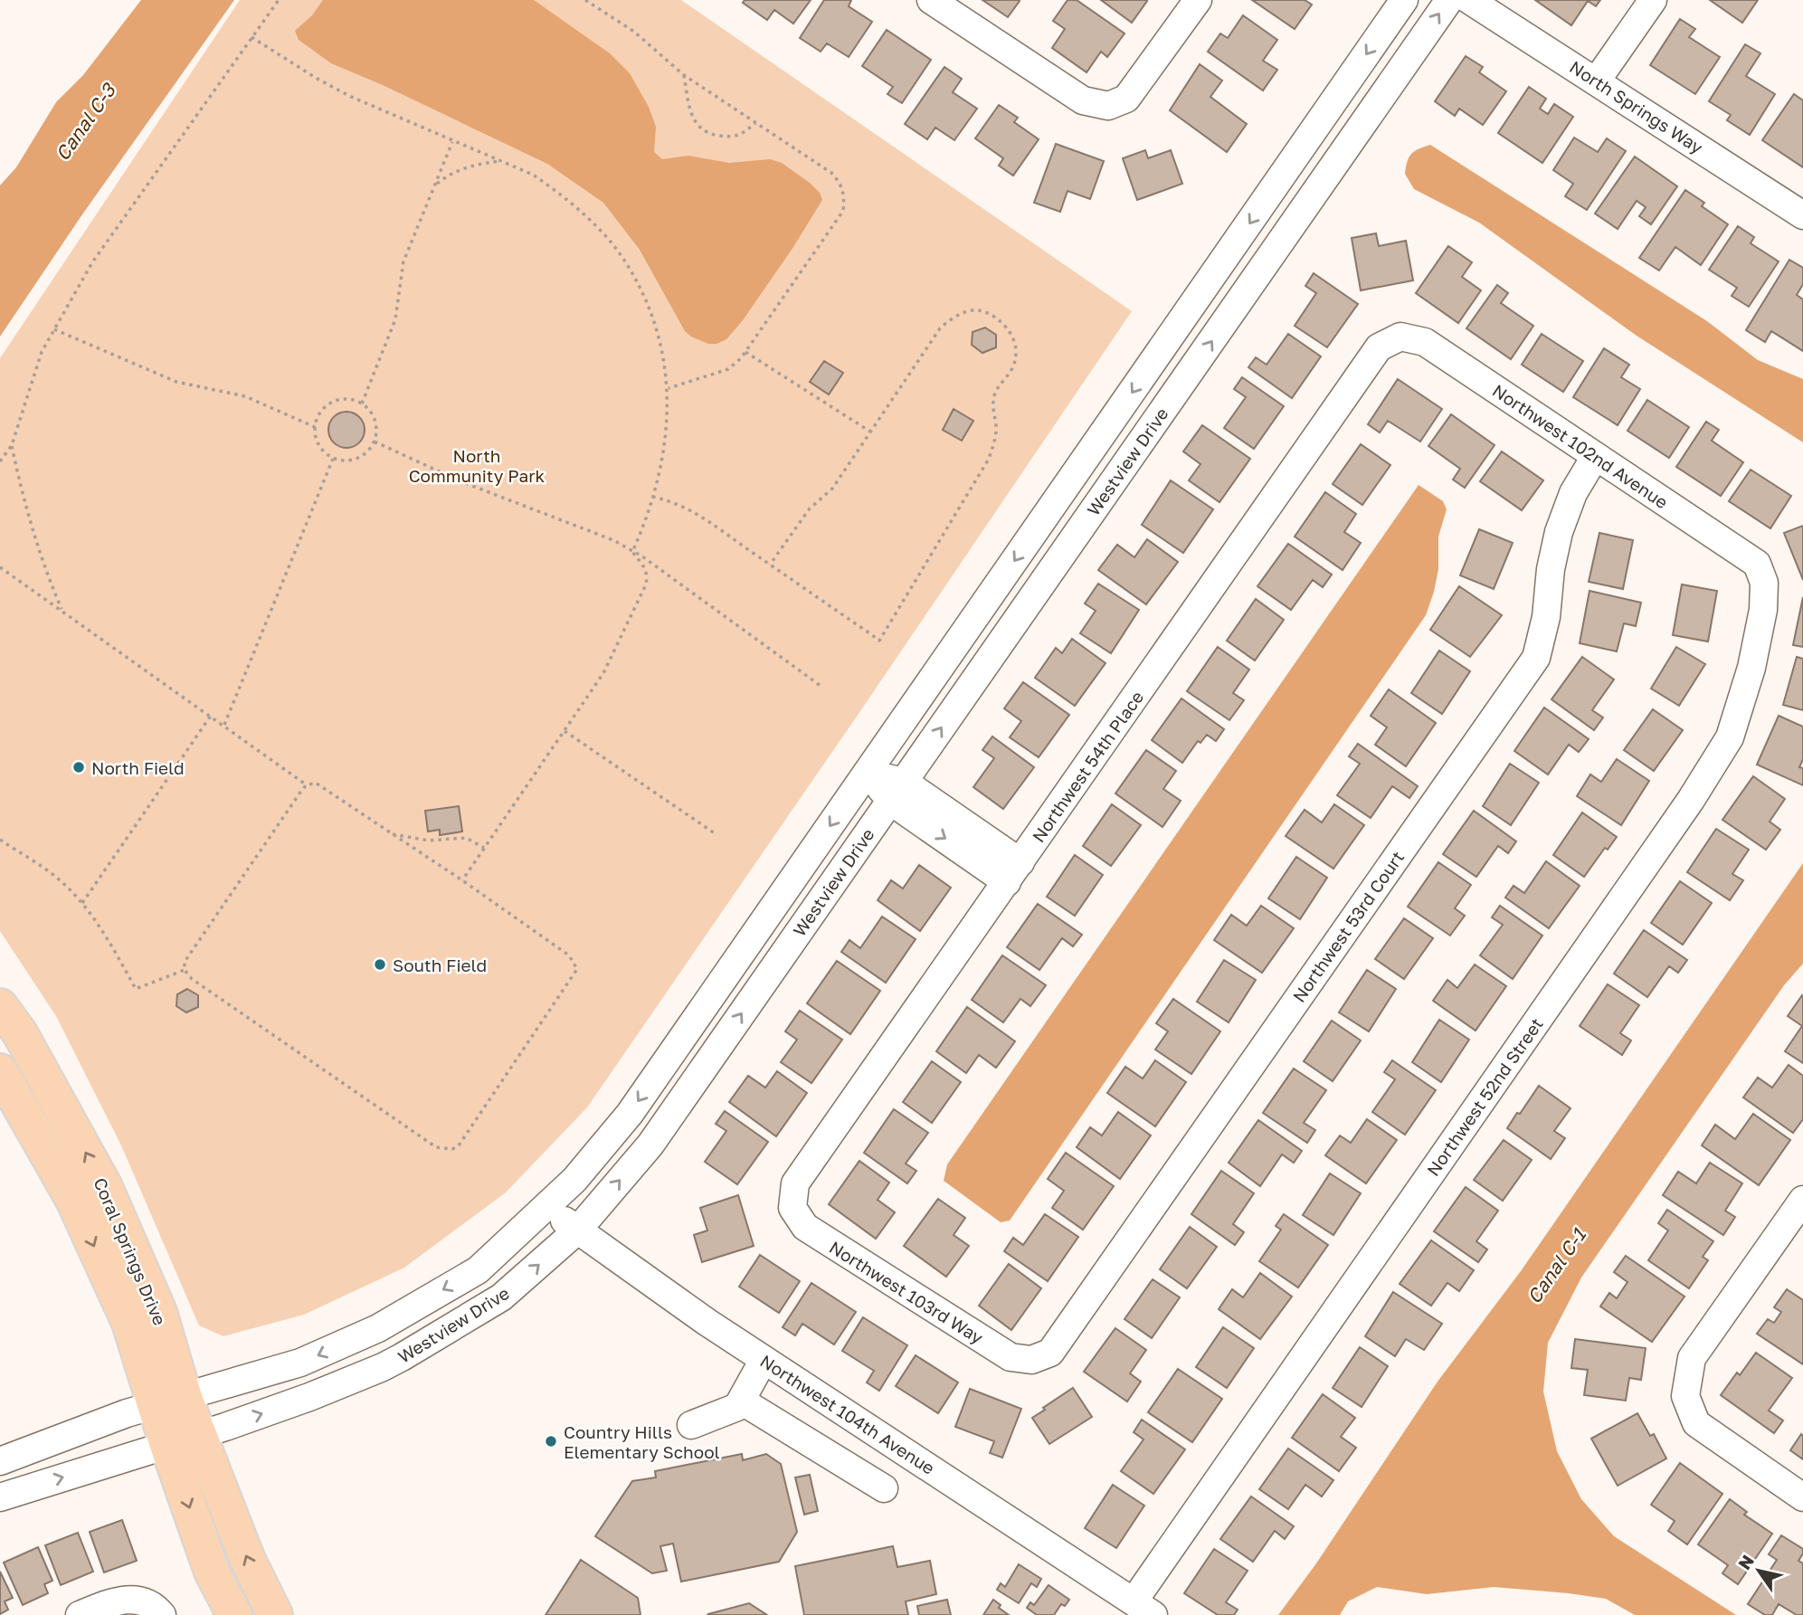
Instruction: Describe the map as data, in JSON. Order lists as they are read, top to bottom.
{
  "streets": {
    "main road": ["Coral Springs Drive"],
    "street": [
      "North Springs Way",
      "Northwest 102nd Avenue",
      "Westview Drive",
      "Northwest 54th Place",
      "Northwest 53rd Court",
      "Northwest 52nd Street",
      "Northwest 103rd Way",
      "Northwest 104th Avenue"
    ]
  },
  "crossings": [
    ["Northwest 102nd Avenue", "Northwest 54th Place"],
    ["Northwest 102nd Avenue", "Northwest 53rd Court"],
    ["Northwest 102nd Avenue", "Northwest 52nd Street"],
    ["Westview Drive", "Coral Springs Drive"],
    ["Westview Drive", "Northwest 104th Avenue"],
    ["Northwest 54th Place", "Northwest 103rd Way"],
    ["Northwest 53rd Court", "Northwest 103rd Way"],
    ["Northwest 52nd Street", "Northwest 104th Avenue"]
  ],
  "water": ["Canal C-3", "Canal C-1"],
  "parks": ["North Community Park"],
  "places": ["North Field", "South Field", "Country Hills Elementary School"],
  "north": "top left"
}
